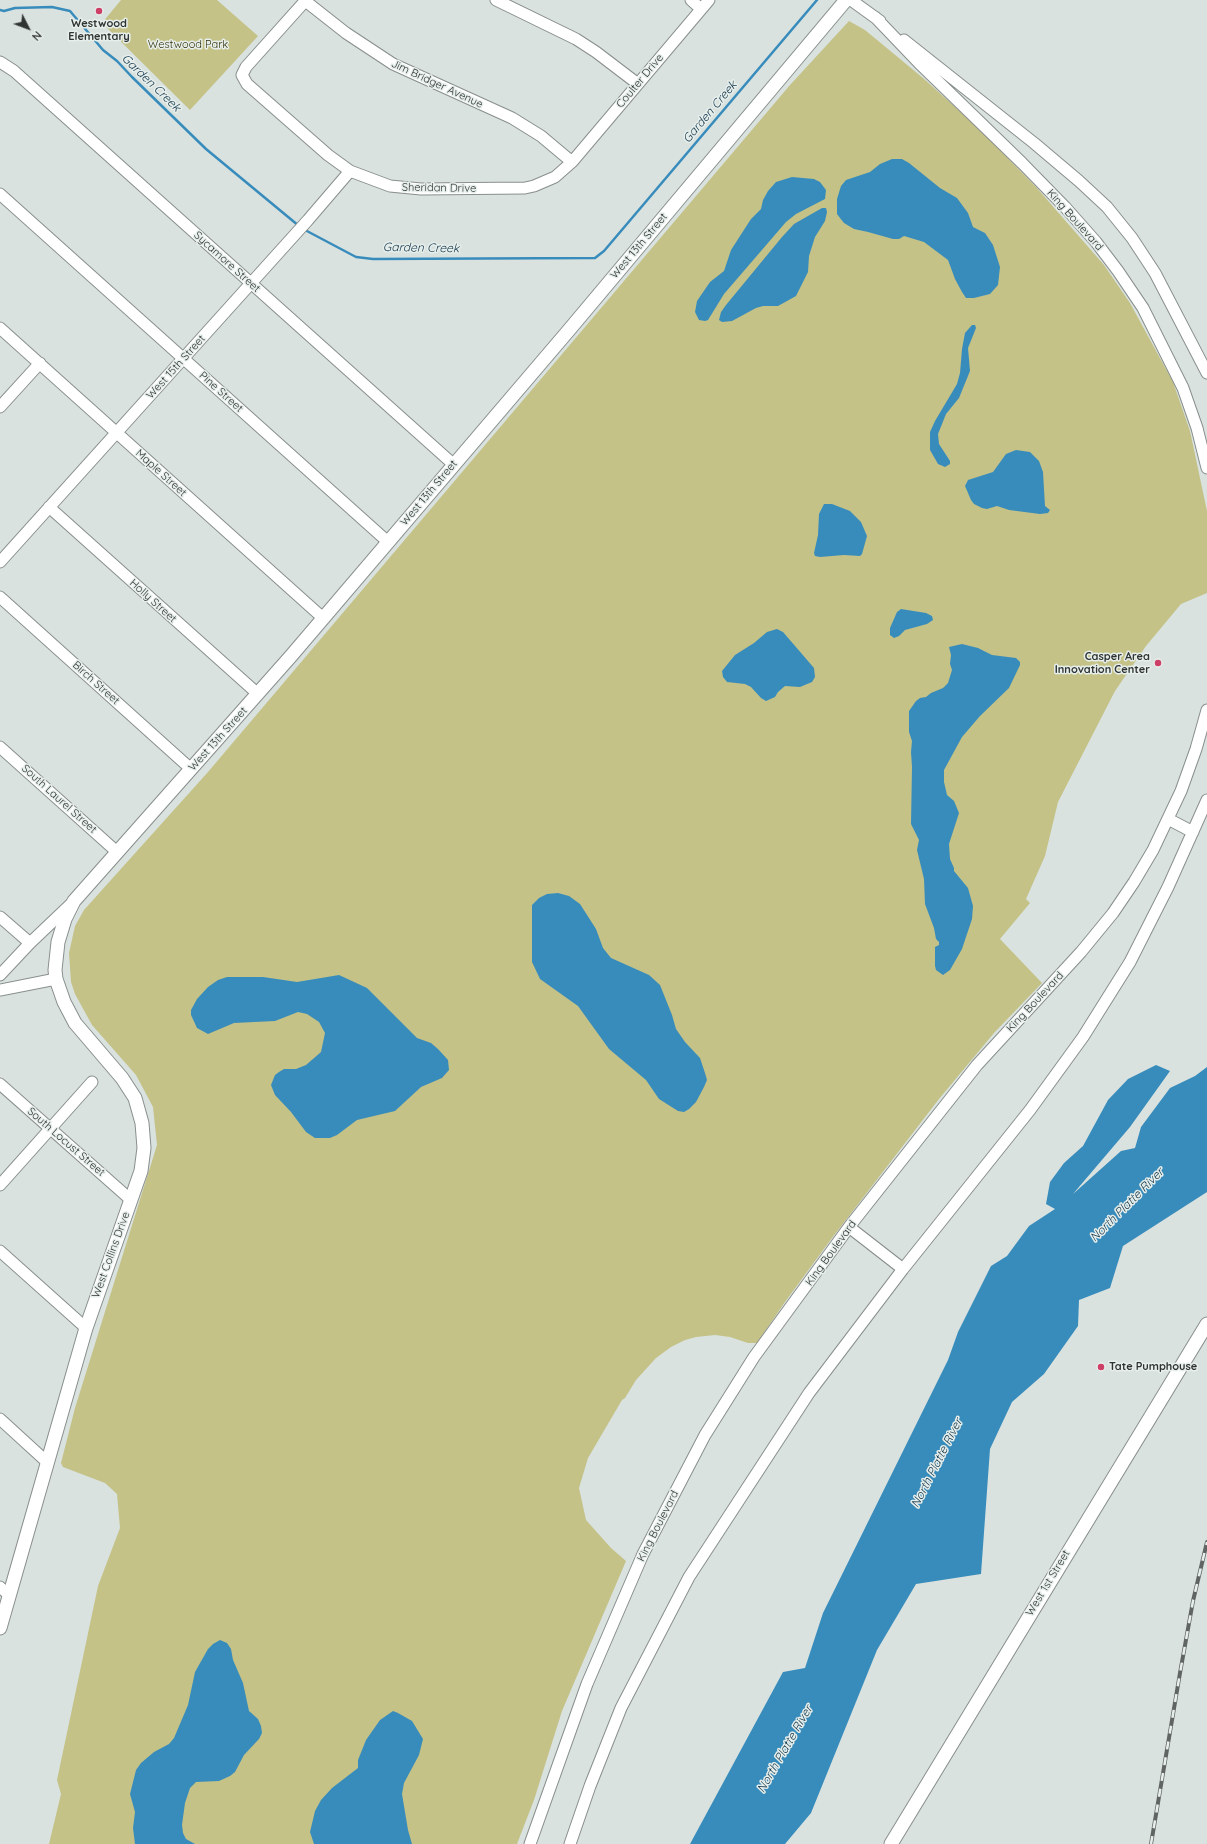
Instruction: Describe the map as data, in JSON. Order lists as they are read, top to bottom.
{
  "streets": {
    "main road": ["West 13th Street", "West Collins Drive", "West 1st Street"],
    "street": [
      "Coulter Drive",
      "Jim Bridger Avenue",
      "Sheridan Drive",
      "King Boulevard",
      "Sycamore Street",
      "West 15th Street",
      "Pine Street",
      "Maple Street",
      "Holly Street",
      "Birch Street",
      "South Laurel Street",
      "South Locust Street"
    ]
  },
  "crossings": [
    ["Coulter Drive", "Jim Bridger Avenue"],
    ["Coulter Drive", "Sheridan Drive"],
    ["Jim Bridger Avenue", "Sheridan Drive"],
    ["Sheridan Drive", "West 15th Street"],
    ["West 13th Street", "Sycamore Street"],
    ["West 13th Street", "Pine Street"],
    ["West 13th Street", "Maple Street"],
    ["West 13th Street", "Holly Street"],
    ["West 13th Street", "Birch Street"],
    ["West 13th Street", "South Laurel Street"],
    ["West 13th Street", "West Collins Drive"],
    ["Sycamore Street", "West 15th Street"],
    ["West 15th Street", "Pine Street"],
    ["West 15th Street", "Maple Street"],
    ["West 15th Street", "Holly Street"],
    ["South Locust Street", "West Collins Drive"]
  ],
  "water": ["Garden Creek", "North Platte River"],
  "parks": ["Westwood Park"],
  "places": ["Westwood Elementary", "Casper Area Innovation Center", "Tate Pumphouse"],
  "north": "bottom right"
}
